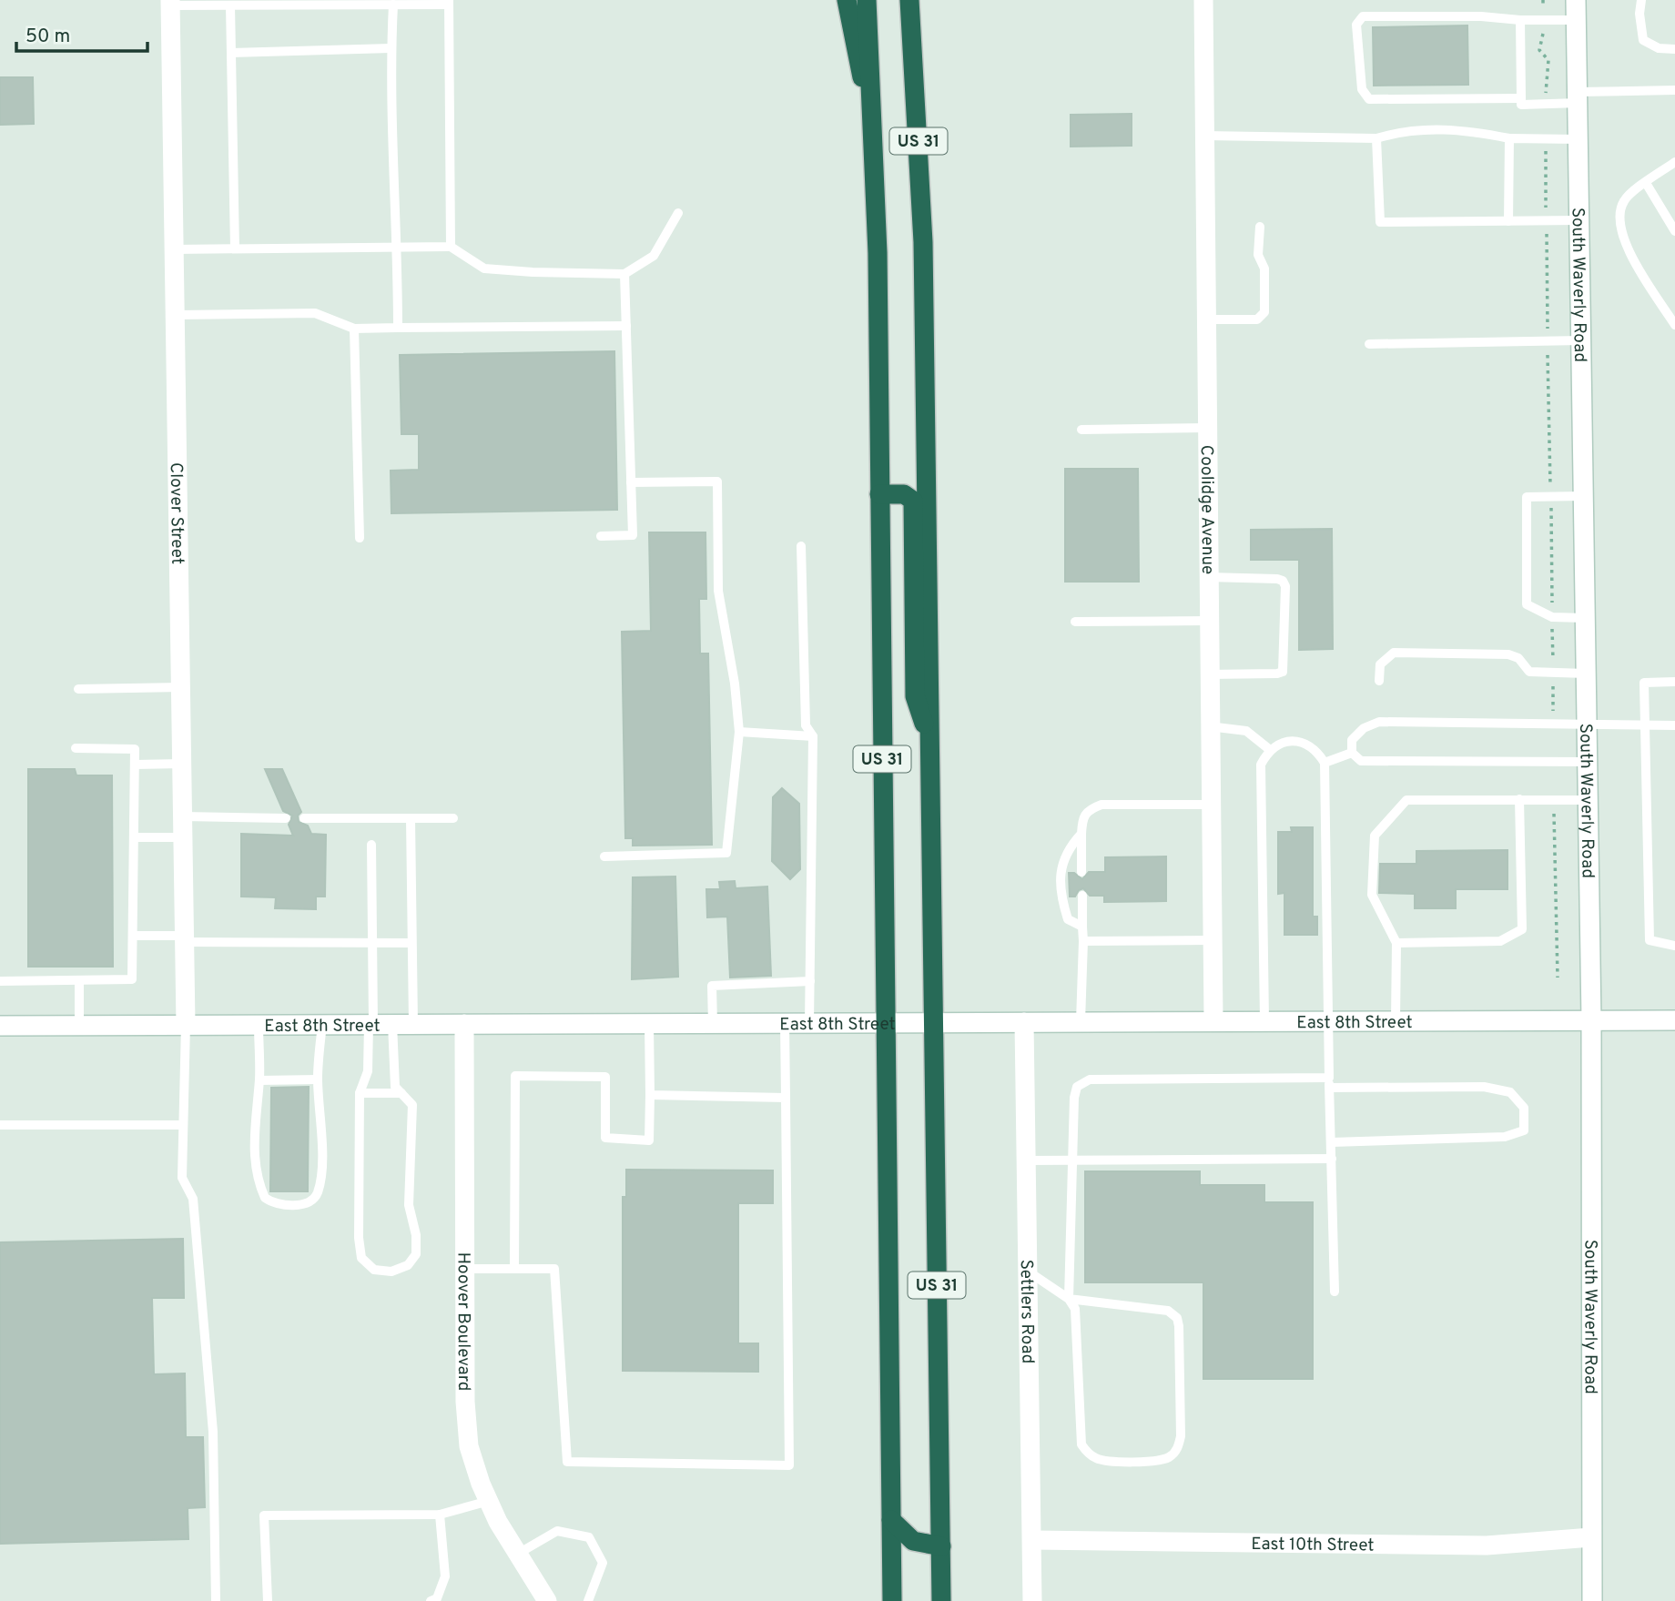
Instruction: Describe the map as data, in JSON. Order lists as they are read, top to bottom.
{
  "streets": {
    "highway": ["US 31"],
    "street": [
      "South Waverly Road",
      "Coolidge Avenue",
      "Clover Street",
      "East 8th Street",
      "Settlers Road",
      "Hoover Boulevard",
      "East 10th Street"
    ]
  },
  "crossings": [
    ["US 31", "East 8th Street"],
    ["South Waverly Road", "East 8th Street"],
    ["South Waverly Road", "East 10th Street"],
    ["Coolidge Avenue", "East 8th Street"],
    ["Clover Street", "East 8th Street"],
    ["East 8th Street", "Settlers Road"],
    ["East 8th Street", "Hoover Boulevard"],
    ["Settlers Road", "East 10th Street"]
  ],
  "scale_bar": "50 m"
}
